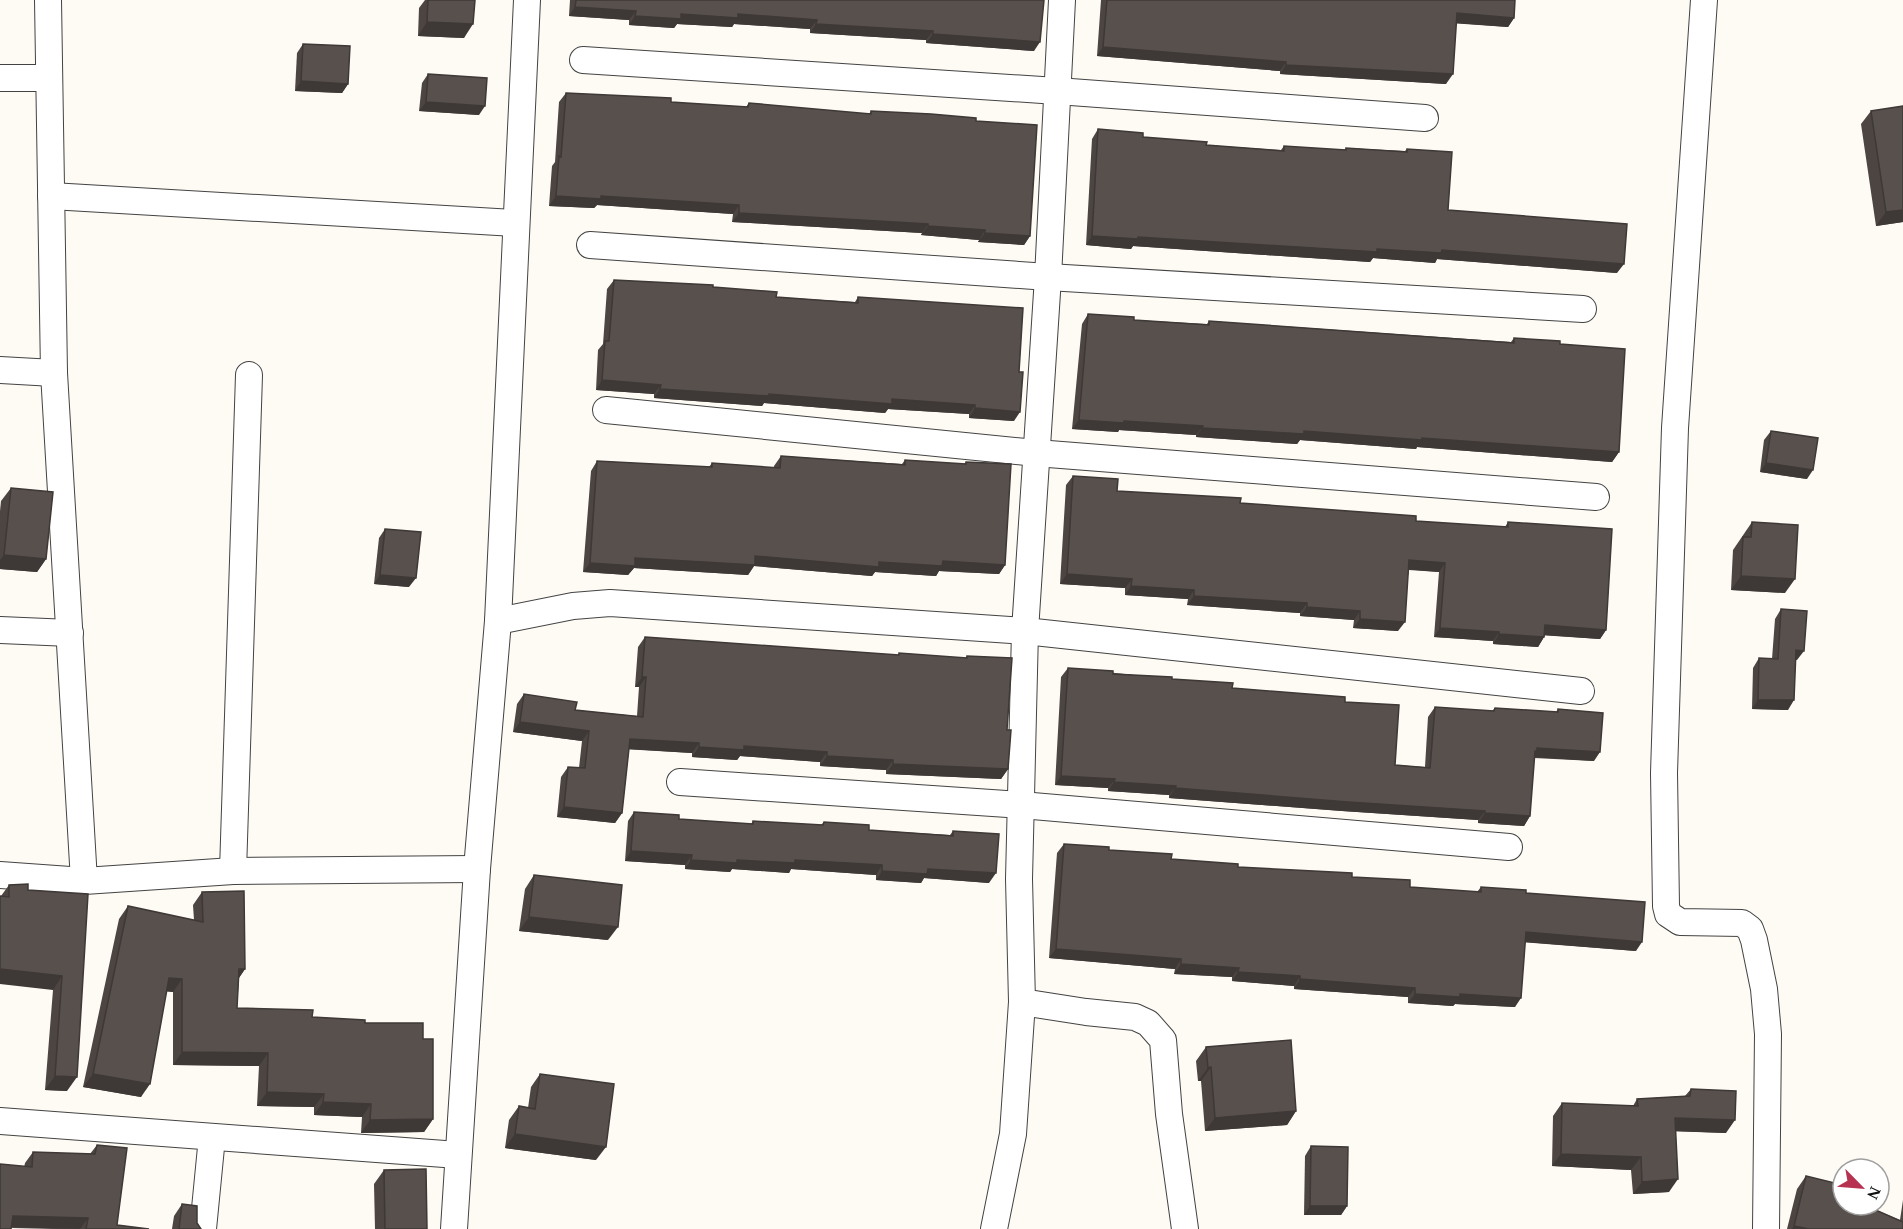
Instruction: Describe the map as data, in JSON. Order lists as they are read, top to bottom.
{
  "north": "bottom right"
}
